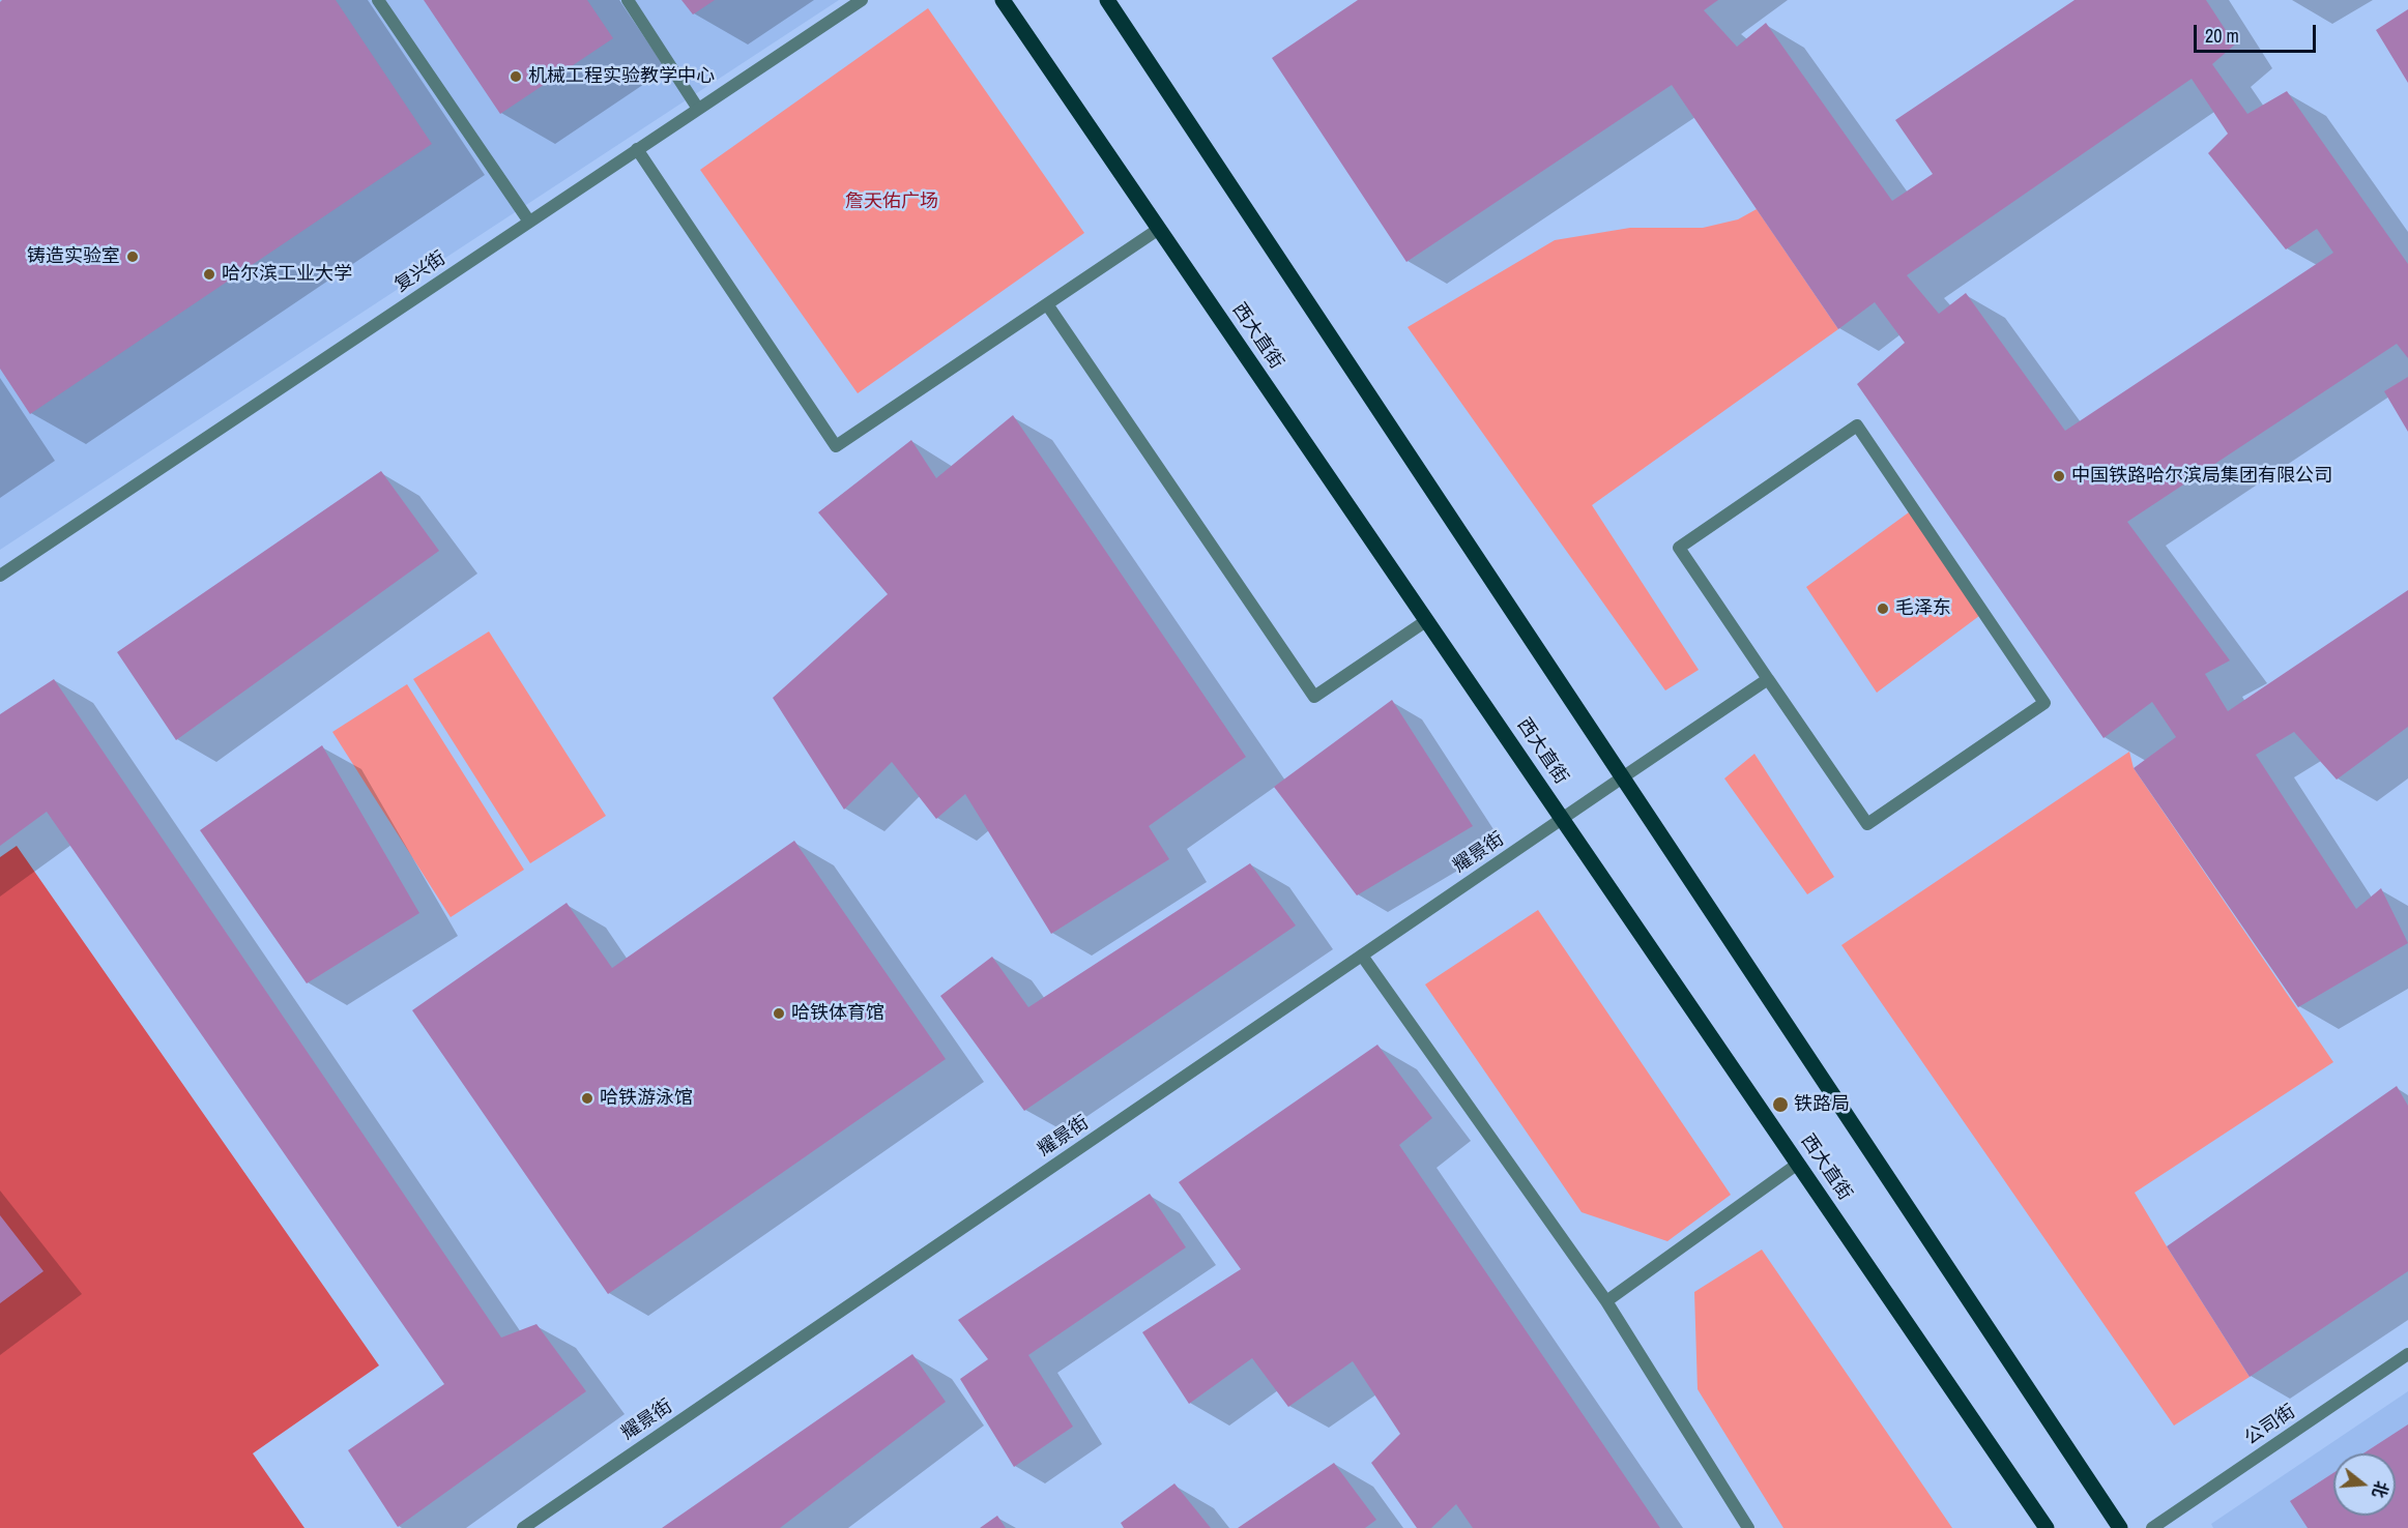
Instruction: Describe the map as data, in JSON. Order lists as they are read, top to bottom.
{
  "streets": {
    "main road": ["西大直街"],
    "street": ["复兴街", "耀景街", "公司街"]
  },
  "crossings": [
    ["西大直街", "耀景街"]
  ],
  "parks": ["詹天佑广场"],
  "places": [
    "机械工程实验教学中心",
    "铸造实验室",
    "哈尔滨工业大学",
    "中国铁路哈尔滨局集团有限公司",
    "毛泽东",
    "哈铁体育馆",
    "哈铁游泳馆",
    "铁路局"
  ],
  "scale_bar": "20 m",
  "north": "right"
}
